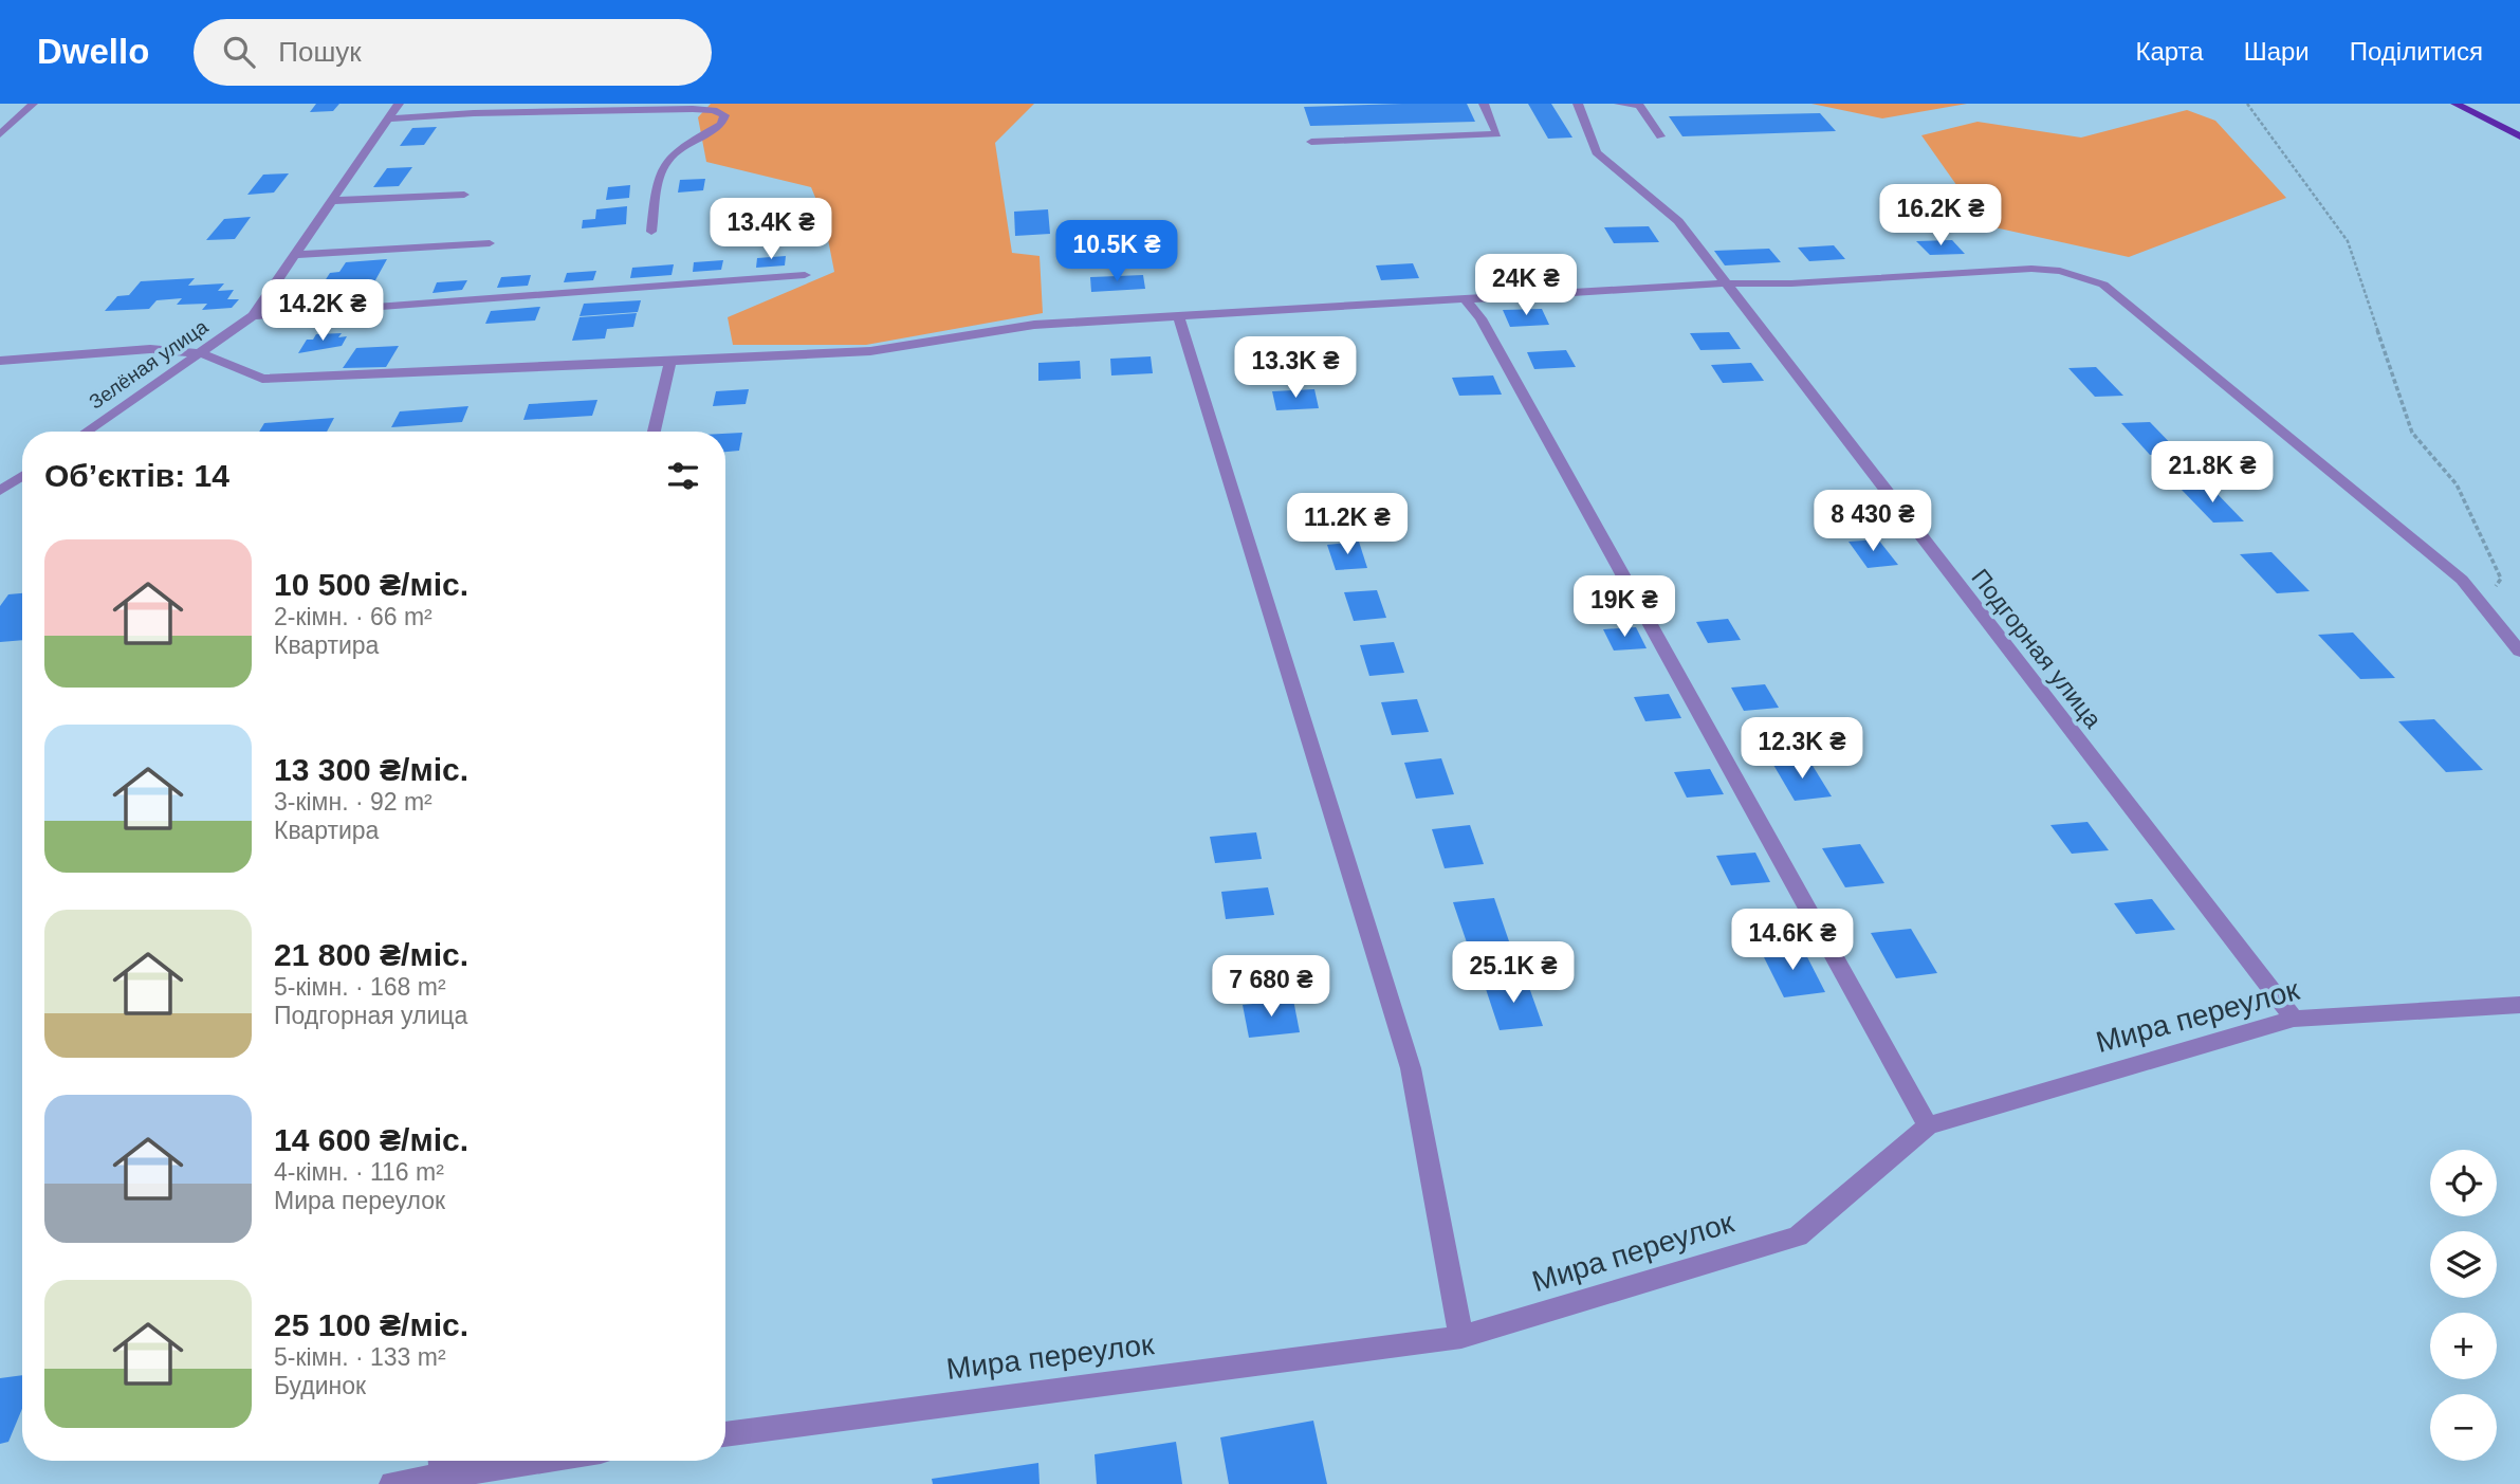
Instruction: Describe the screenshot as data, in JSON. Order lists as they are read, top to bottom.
{
  "streets": {
    "street": ["Зелёная улица", "Подгорная улица", "Мира переулок"]
  },
  "crossings": [
    ["Подгорная улица", "Мира переулок"]
  ],
  "page": {
    "header": "Dwello",
    "search": "Пошук",
    "nav": ["Карта", "Шари", "Поділитися"],
    "price": [
      "16.2K ₴",
      "13.4K ₴",
      "10.5K ₴",
      "24K ₴",
      "14.2K ₴",
      "13.3K ₴",
      "21.8K ₴",
      "8 430 ₴",
      "11.2K ₴",
      "19K ₴",
      "12.3K ₴",
      "14.6K ₴",
      "25.1K ₴",
      "7 680 ₴"
    ],
    "heading": "Об’єктів: 14",
    "list": [
      {
        "name": "10 500 ₴/міс.",
        "note": "2-кімн. · 66 m² · Квартира"
      },
      {
        "name": "13 300 ₴/міс.",
        "note": "3-кімн. · 92 m² · Квартира"
      },
      {
        "name": "21 800 ₴/міс.",
        "note": "5-кімн. · 168 m² · Подгорная улица"
      },
      {
        "name": "14 600 ₴/міс.",
        "note": "4-кімн. · 116 m² · Мира переулок"
      },
      {
        "name": "25 100 ₴/міс.",
        "note": "5-кімн. · 133 m² · Будинок"
      }
    ],
    "map_buttons": ["+", "−"]
  }
}
